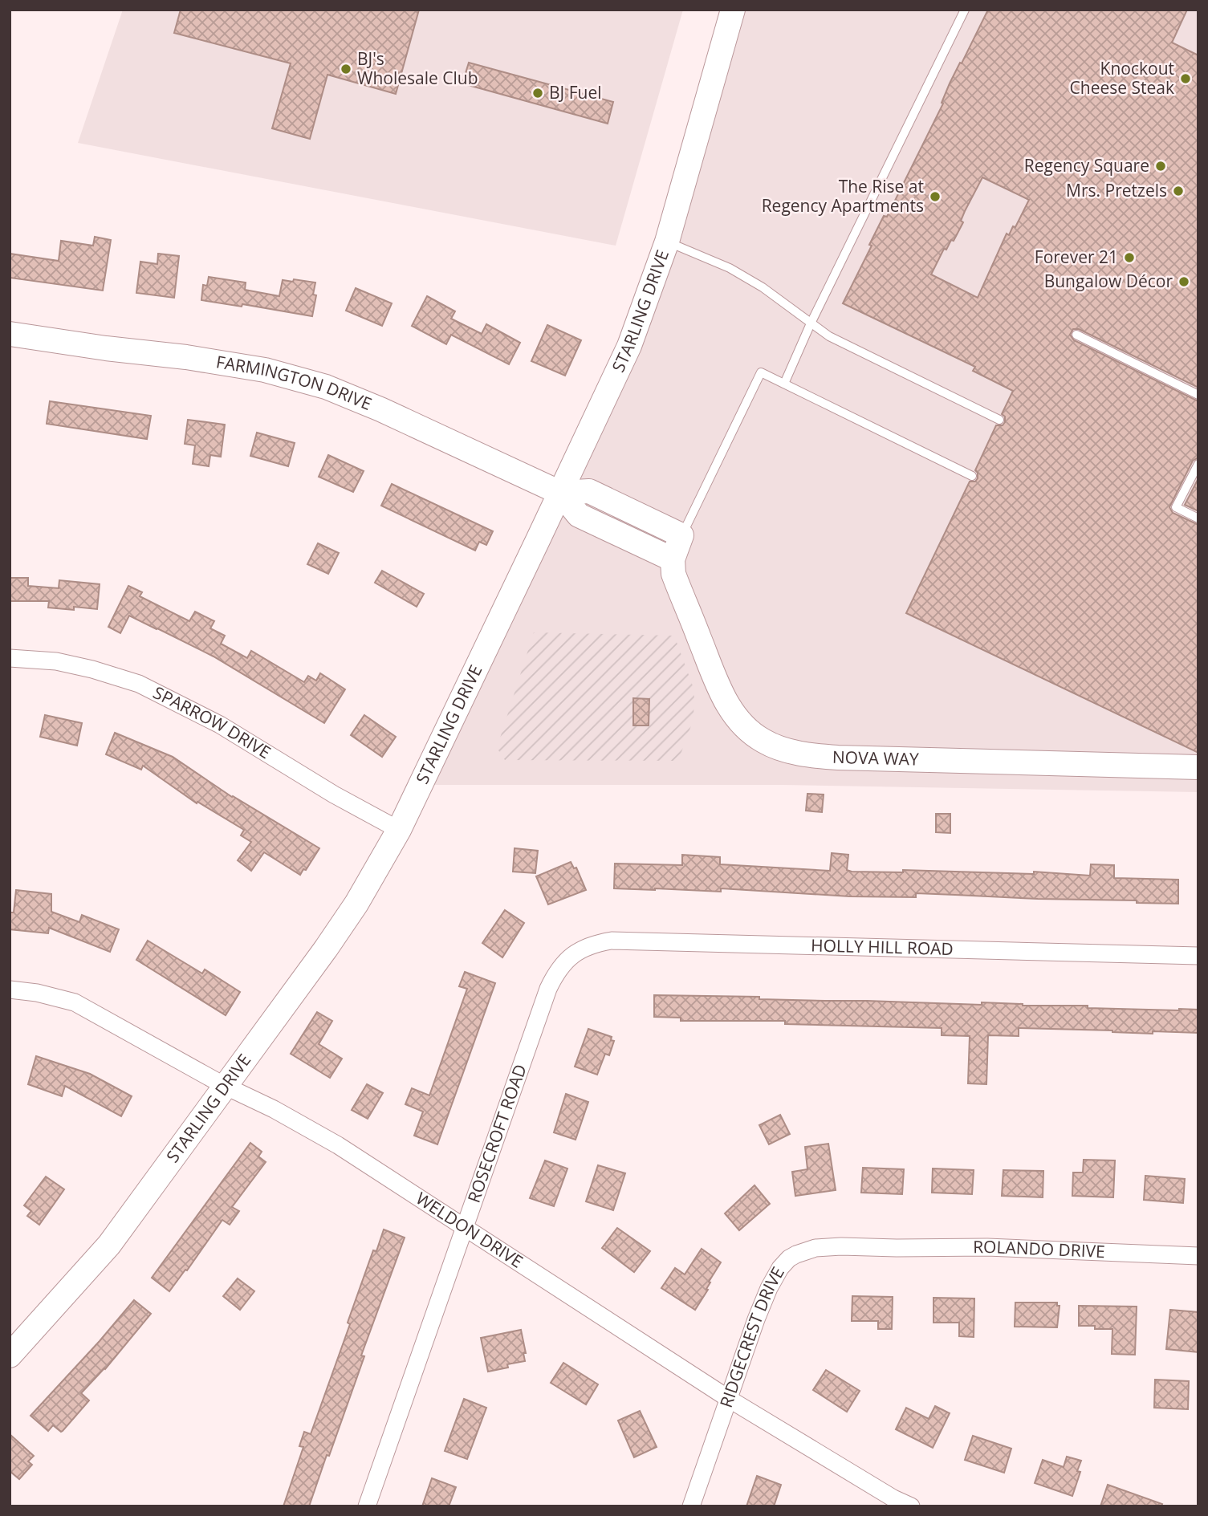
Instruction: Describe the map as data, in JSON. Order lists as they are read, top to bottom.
{
  "streets": {
    "street": [
      "STARLING DRIVE",
      "FARMINGTON DRIVE",
      "SPARROW DRIVE",
      "NOVA WAY",
      "HOLLY HILL ROAD",
      "ROSECROFT ROAD",
      "WELDON DRIVE",
      "ROLANDO DRIVE",
      "RIDGECREST DRIVE"
    ]
  },
  "crossings": [
    ["STARLING DRIVE", "FARMINGTON DRIVE"],
    ["STARLING DRIVE", "SPARROW DRIVE"],
    ["STARLING DRIVE", "WELDON DRIVE"],
    ["HOLLY HILL ROAD", "ROSECROFT ROAD"],
    ["ROSECROFT ROAD", "WELDON DRIVE"],
    ["WELDON DRIVE", "RIDGECREST DRIVE"],
    ["ROLANDO DRIVE", "RIDGECREST DRIVE"]
  ],
  "places": [
    "BJ's Wholesale Club",
    "Knockout Cheese Steak",
    "BJ Fuel",
    "Regency Square",
    "Mrs. Pretzels",
    "The Rise at Regency Apartments",
    "Forever 21",
    "Bungalow Décor"
  ]
}
